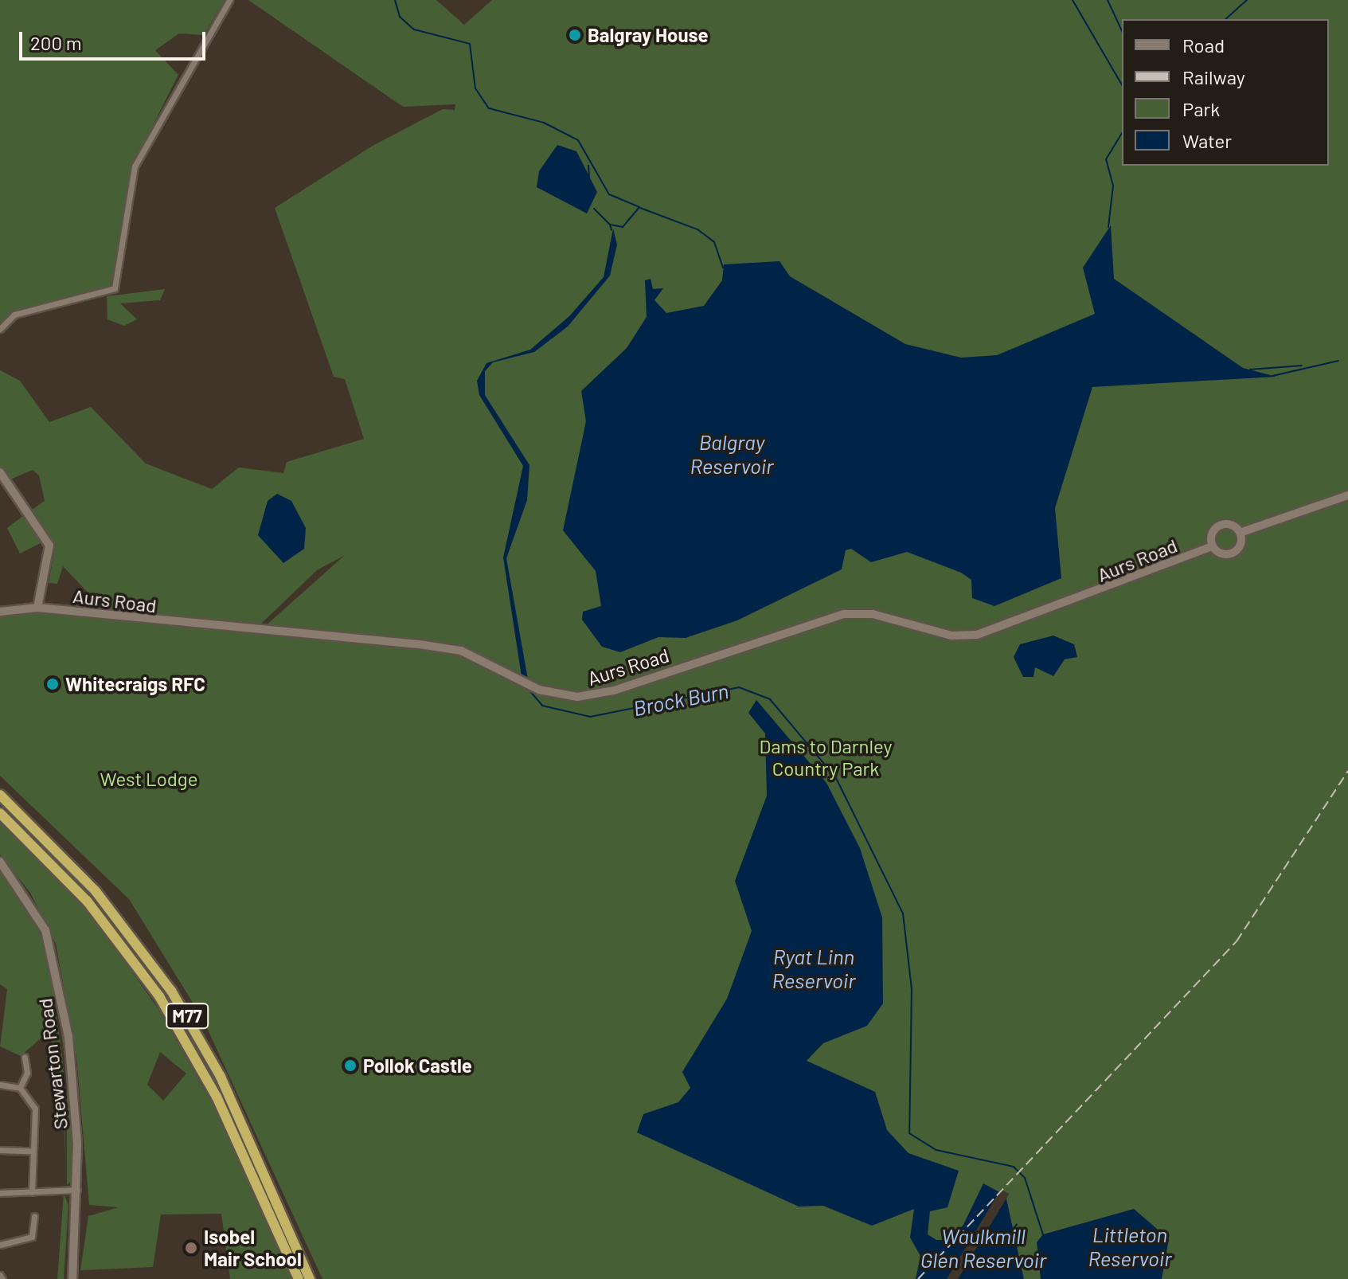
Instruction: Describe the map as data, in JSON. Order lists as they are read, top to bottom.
{
  "streets": {
    "highway": ["M77"],
    "street": ["Aurs Road", "Stewarton Road"]
  },
  "water": [
    "Balgray Reservoir",
    "Brock Burn",
    "Ryat Linn Reservoir",
    "Littleton Reservoir",
    "Waulkmill Glen Reservoir"
  ],
  "parks": ["Dams to Darnley Country Park", "West Lodge"],
  "places": [
    "Balgray House",
    "Whitecraigs RFC",
    "Pollok Castle",
    "Isobel Mair School"
  ],
  "legend": [
    "Road",
    "Railway",
    "Park",
    "Water"
  ],
  "scale_bar": "200 m"
}
